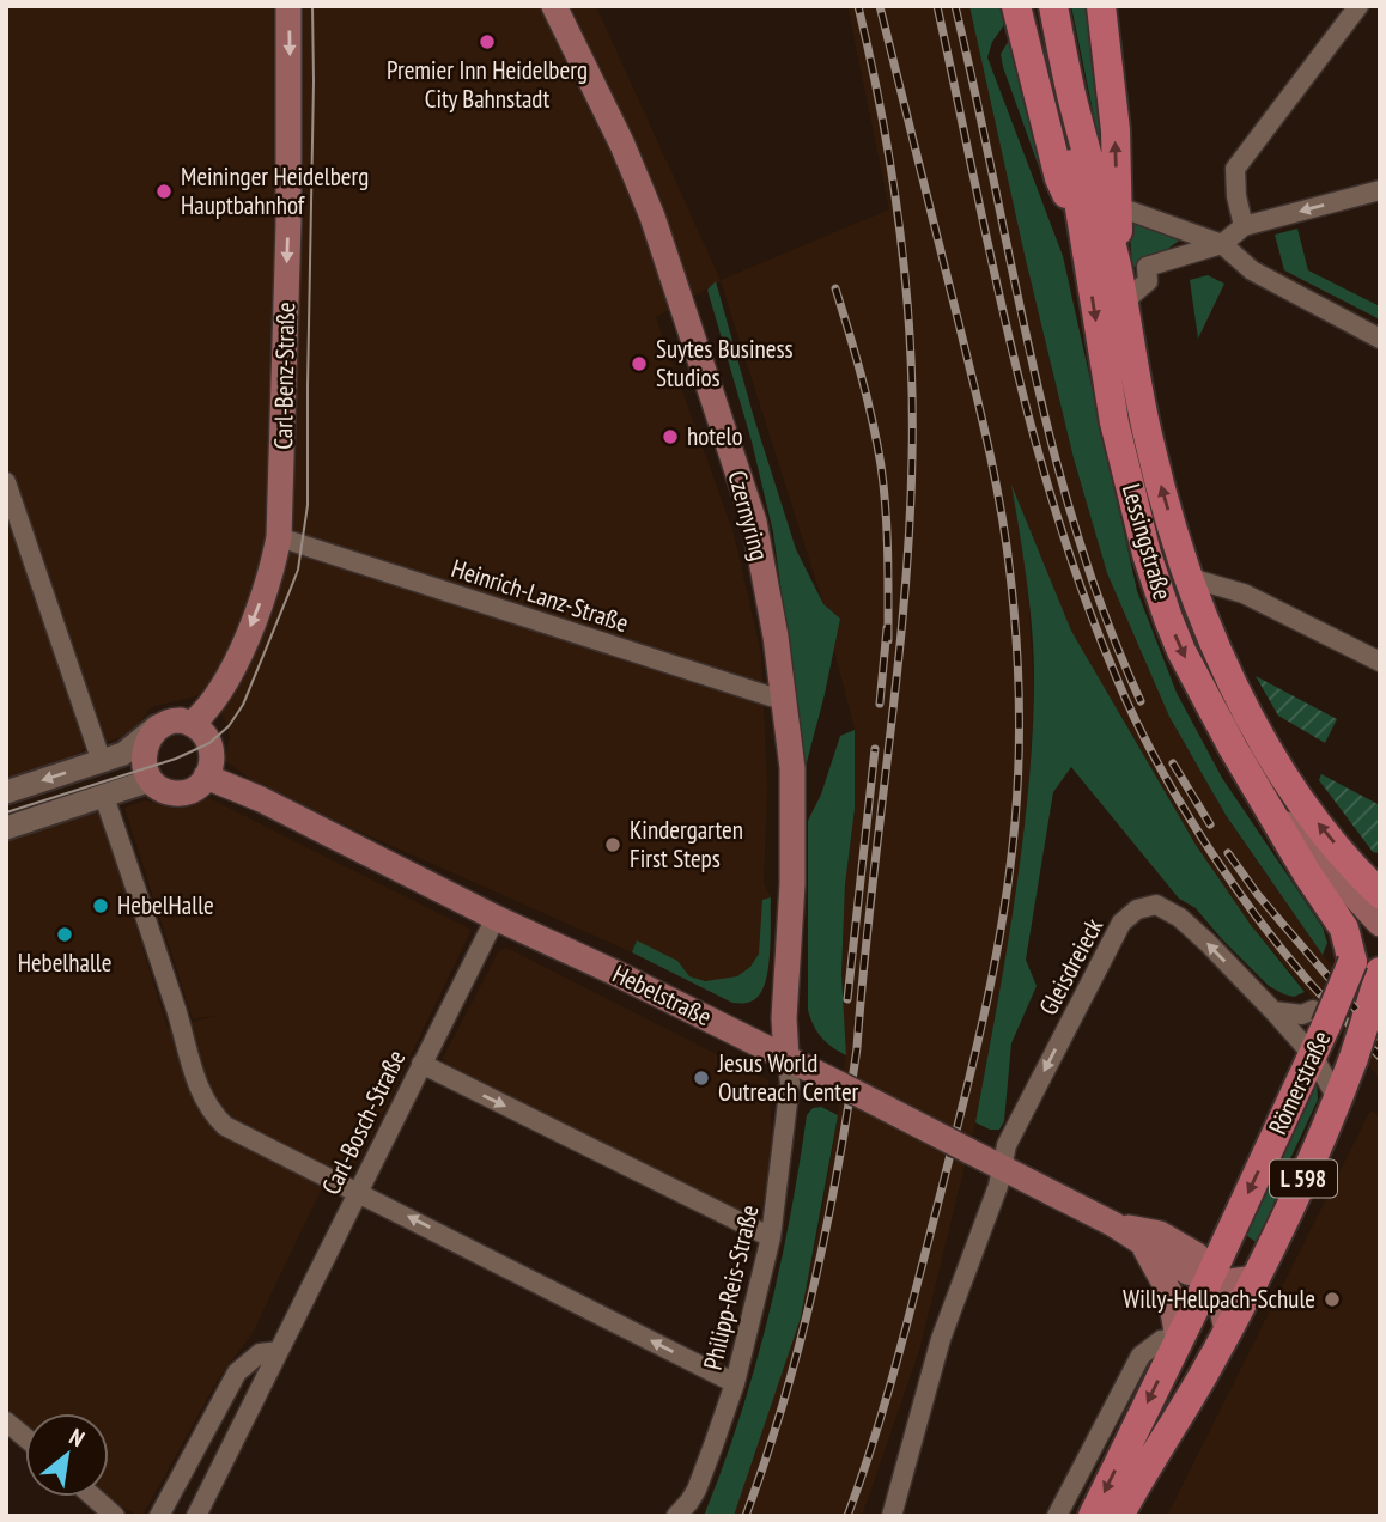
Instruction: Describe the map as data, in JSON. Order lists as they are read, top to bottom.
{
  "streets": {
    "main road": [
      "Carl-Benz-Straße",
      "Czernyring",
      "Lessingstraße",
      "Hebelstraße",
      "Römerstraße",
      "L 598"
    ],
    "street": [
      "Heinrich-Lanz-Straße",
      "Gleisdreieck",
      "Carl-Bosch-Straße",
      "Philipp-Reis-Straße"
    ]
  },
  "crossings": [
    ["Carl-Benz-Straße", "Heinrich-Lanz-Straße"],
    ["Carl-Benz-Straße", "Hebelstraße"],
    ["Czernyring", "Heinrich-Lanz-Straße"],
    ["Czernyring", "Hebelstraße"],
    ["Czernyring", "Philipp-Reis-Straße"],
    ["Gleisdreieck", "Hebelstraße"],
    ["Gleisdreieck", "Römerstraße"],
    ["Hebelstraße", "Römerstraße"],
    ["Hebelstraße", "Carl-Bosch-Straße"],
    ["Hebelstraße", "Philipp-Reis-Straße"]
  ],
  "one_way": ["Carl-Benz-Straße"],
  "places": [
    "Premier Inn Heidelberg City Bahnstadt",
    "Meininger Heidelberg Hauptbahnhof",
    "Suytes Business Studios",
    "hotelo",
    "Kindergarten First Steps",
    "HebelHalle",
    "Hebelhalle",
    "Jesus World Outreach Center",
    "Willy-Hellpach-Schule"
  ],
  "north": "top right"
}
